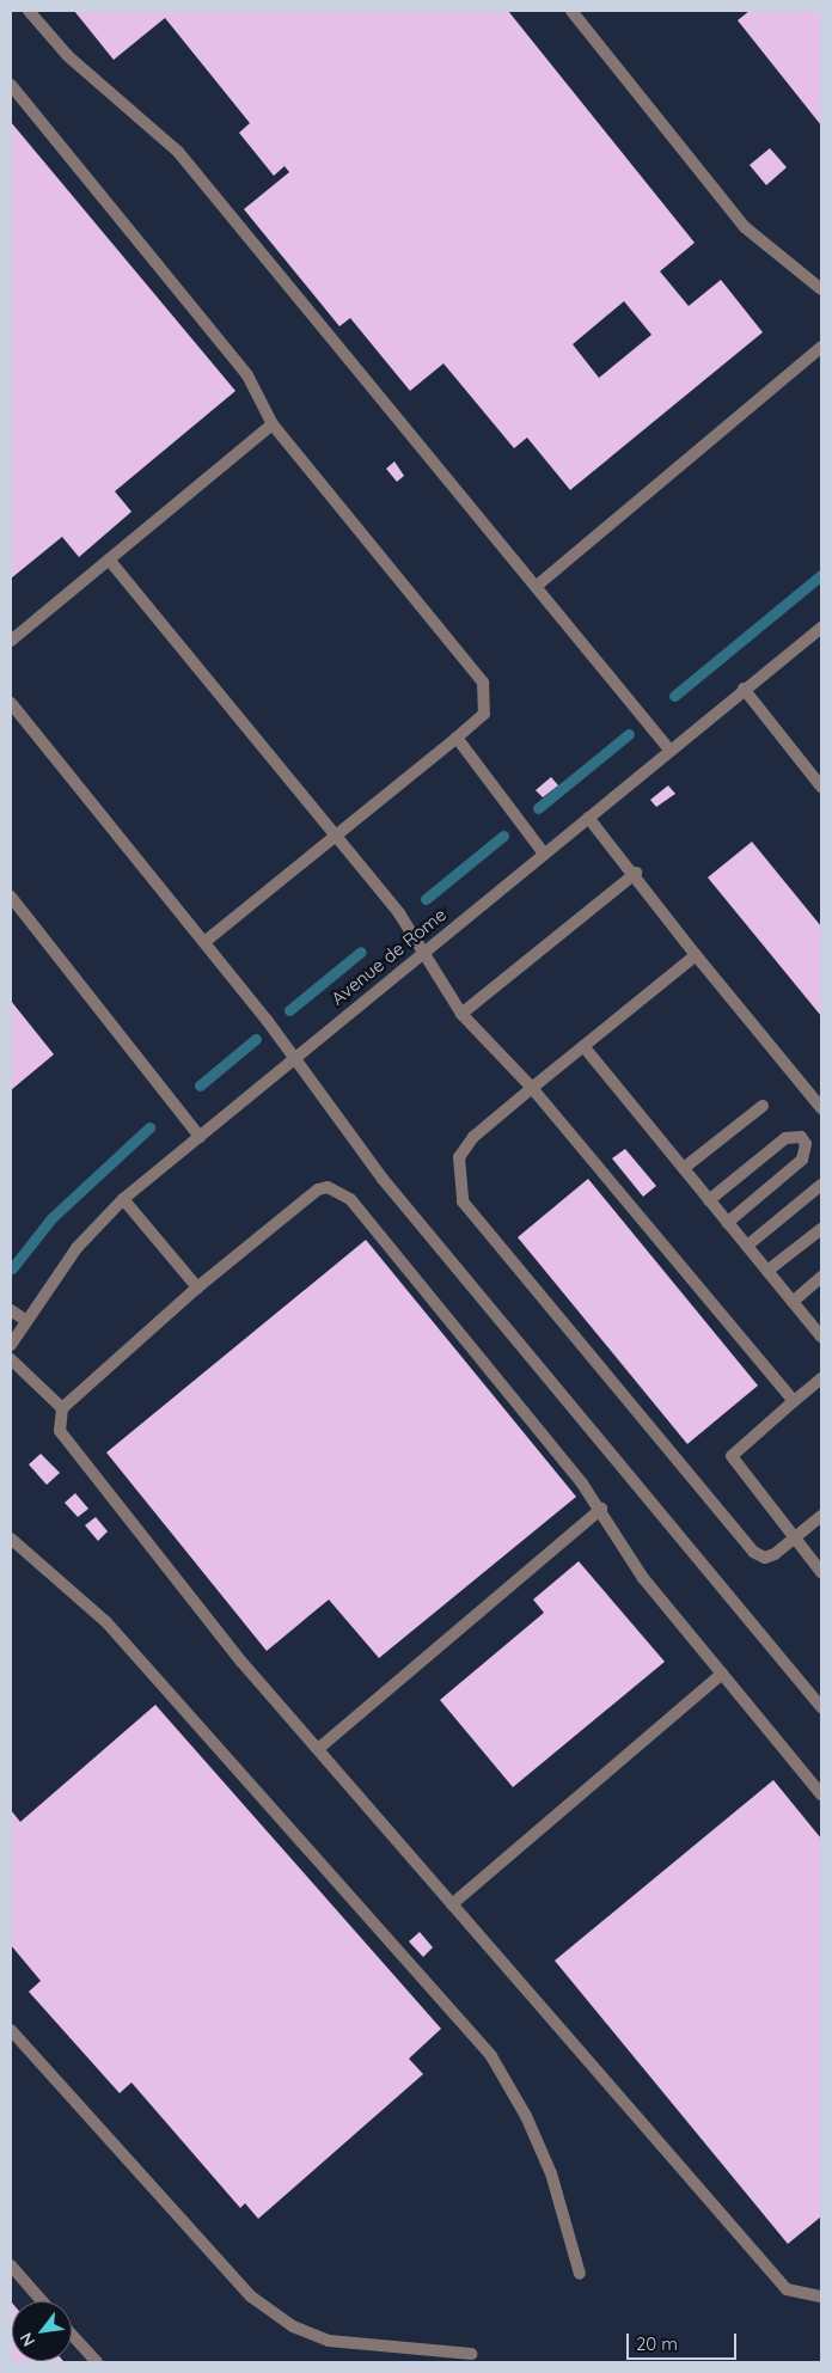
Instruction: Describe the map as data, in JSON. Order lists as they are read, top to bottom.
{
  "streets": {
    "street": ["Avenue de Rome"]
  },
  "scale_bar": "20 m",
  "north": "bottom left"
}
